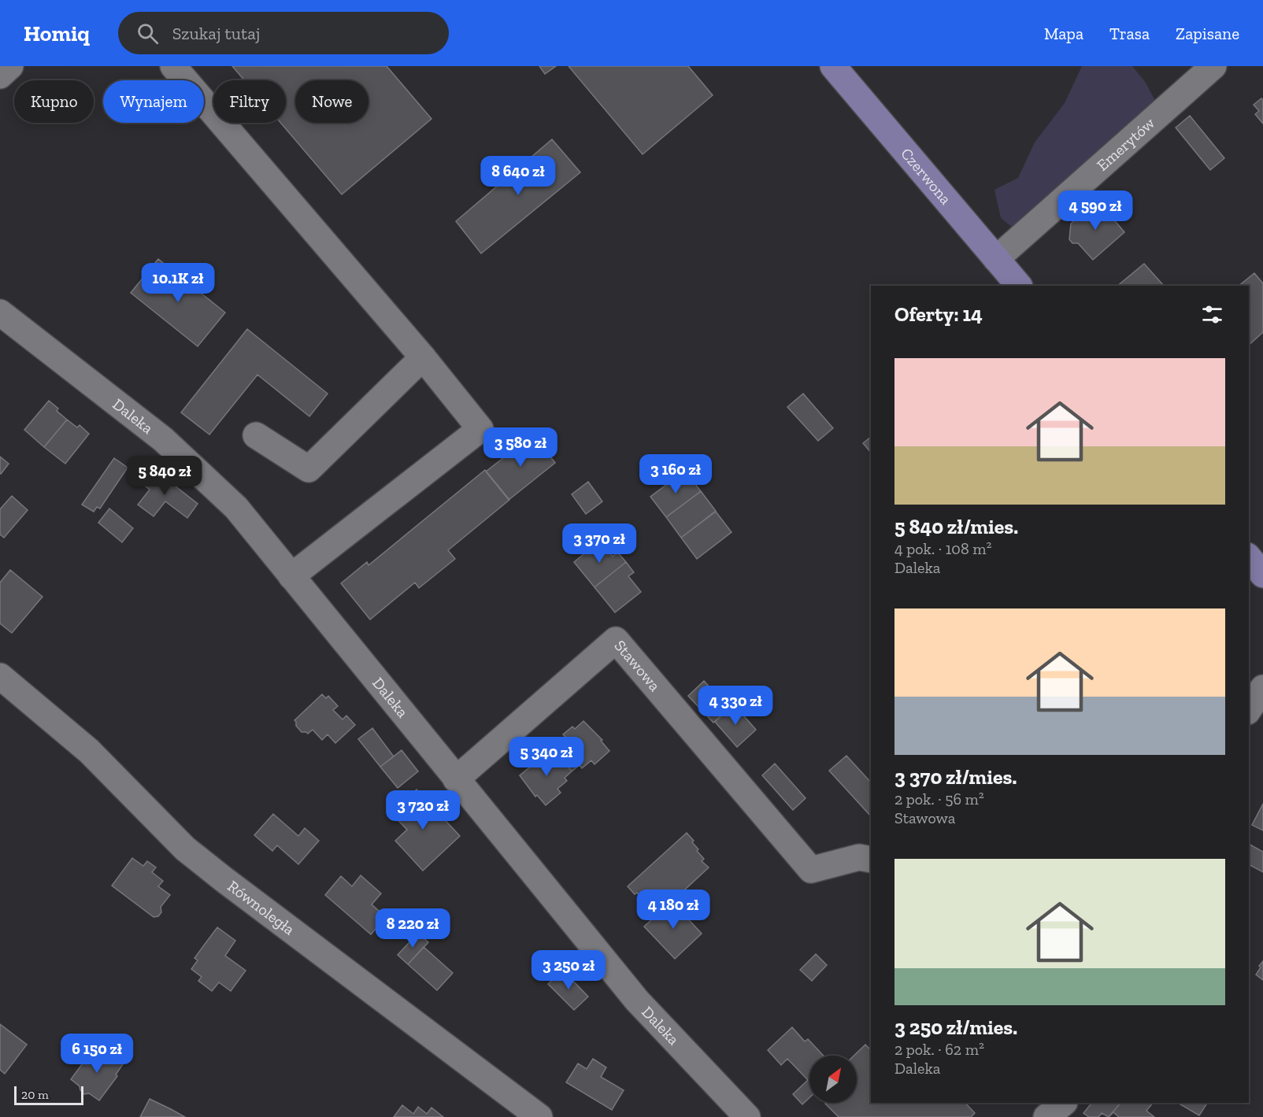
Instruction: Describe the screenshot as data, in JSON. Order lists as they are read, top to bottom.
{
  "streets": {
    "main road": ["Czerwona"],
    "street": [
      "Emerytów",
      "Daleka",
      "Stawowa",
      "Równoległa"
    ]
  },
  "crossings": [
    ["Emerytów", "Czerwona"],
    ["Daleka", "Stawowa"]
  ],
  "scale_bar": "20 m",
  "north": "top right",
  "page": {
    "header": "Homiq",
    "search": "Szukaj tutaj",
    "nav": ["Mapa", "Trasa", "Zapisane"],
    "chip": [
      "Kupno",
      "Wynajem",
      "Filtry",
      "Nowe"
    ],
    "price": [
      "8 640 zł",
      "4 590 zł",
      "10.1K zł",
      "3 580 zł",
      "3 160 zł",
      "5 840 zł",
      "3 370 zł",
      "4 330 zł",
      "5 340 zł",
      "3 720 zł",
      "4 180 zł",
      "8 220 zł",
      "3 250 zł",
      "6 150 zł"
    ],
    "heading": "Oferty: 14",
    "list": [
      {
        "name": "5 840 zł/mies.",
        "note": "4 pok. · 108 m² · Daleka"
      },
      {
        "name": "3 370 zł/mies.",
        "note": "2 pok. · 56 m² · Stawowa"
      },
      {
        "name": "3 250 zł/mies.",
        "note": "2 pok. · 62 m² · Daleka"
      }
    ],
    "scale": "20 m"
  }
}
